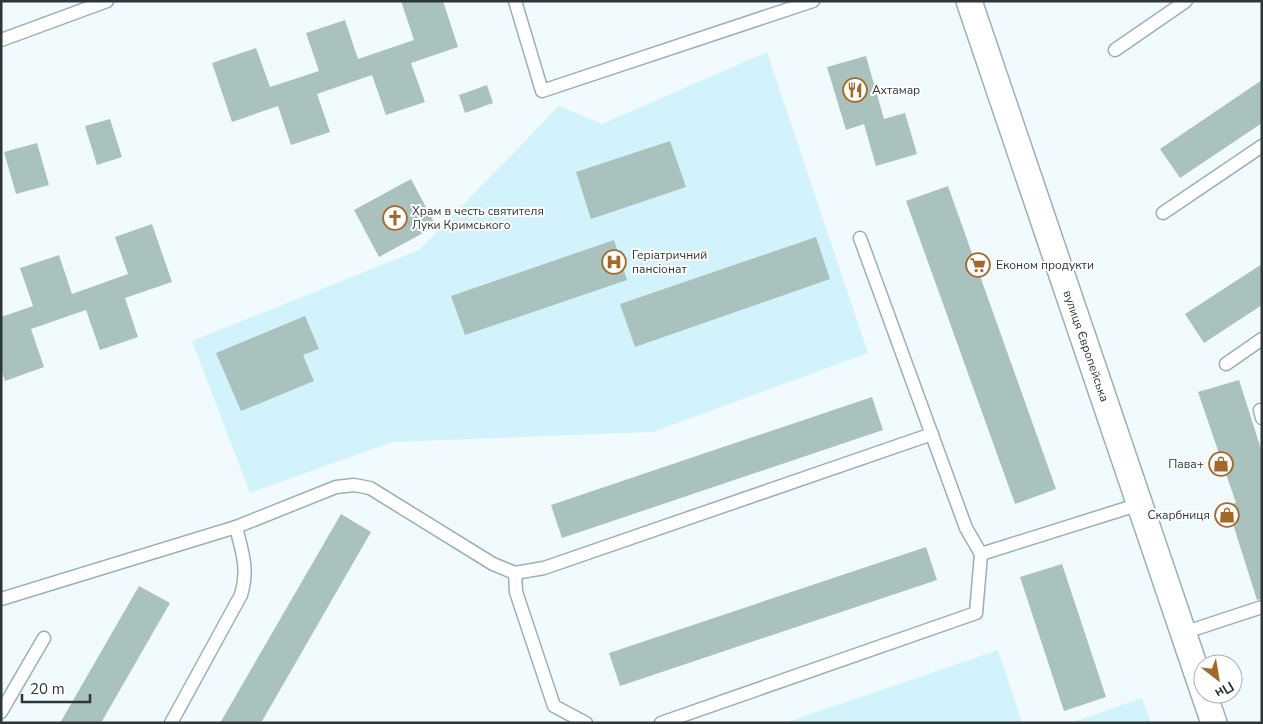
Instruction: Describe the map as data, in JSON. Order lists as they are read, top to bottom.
{
  "streets": {
    "street": ["вулиця Європейська"]
  },
  "places": {
    "restaurant": ["Ахтамар"],
    "church": ["Храм в честь святителя Луки Кримського"],
    "hospital": ["Геріатричний пансіонат"],
    "supermarket": ["Економ продукти"],
    "shop": ["Пава+", "Скарбниця"]
  },
  "scale_bar": "20 m",
  "north": "bottom right"
}
